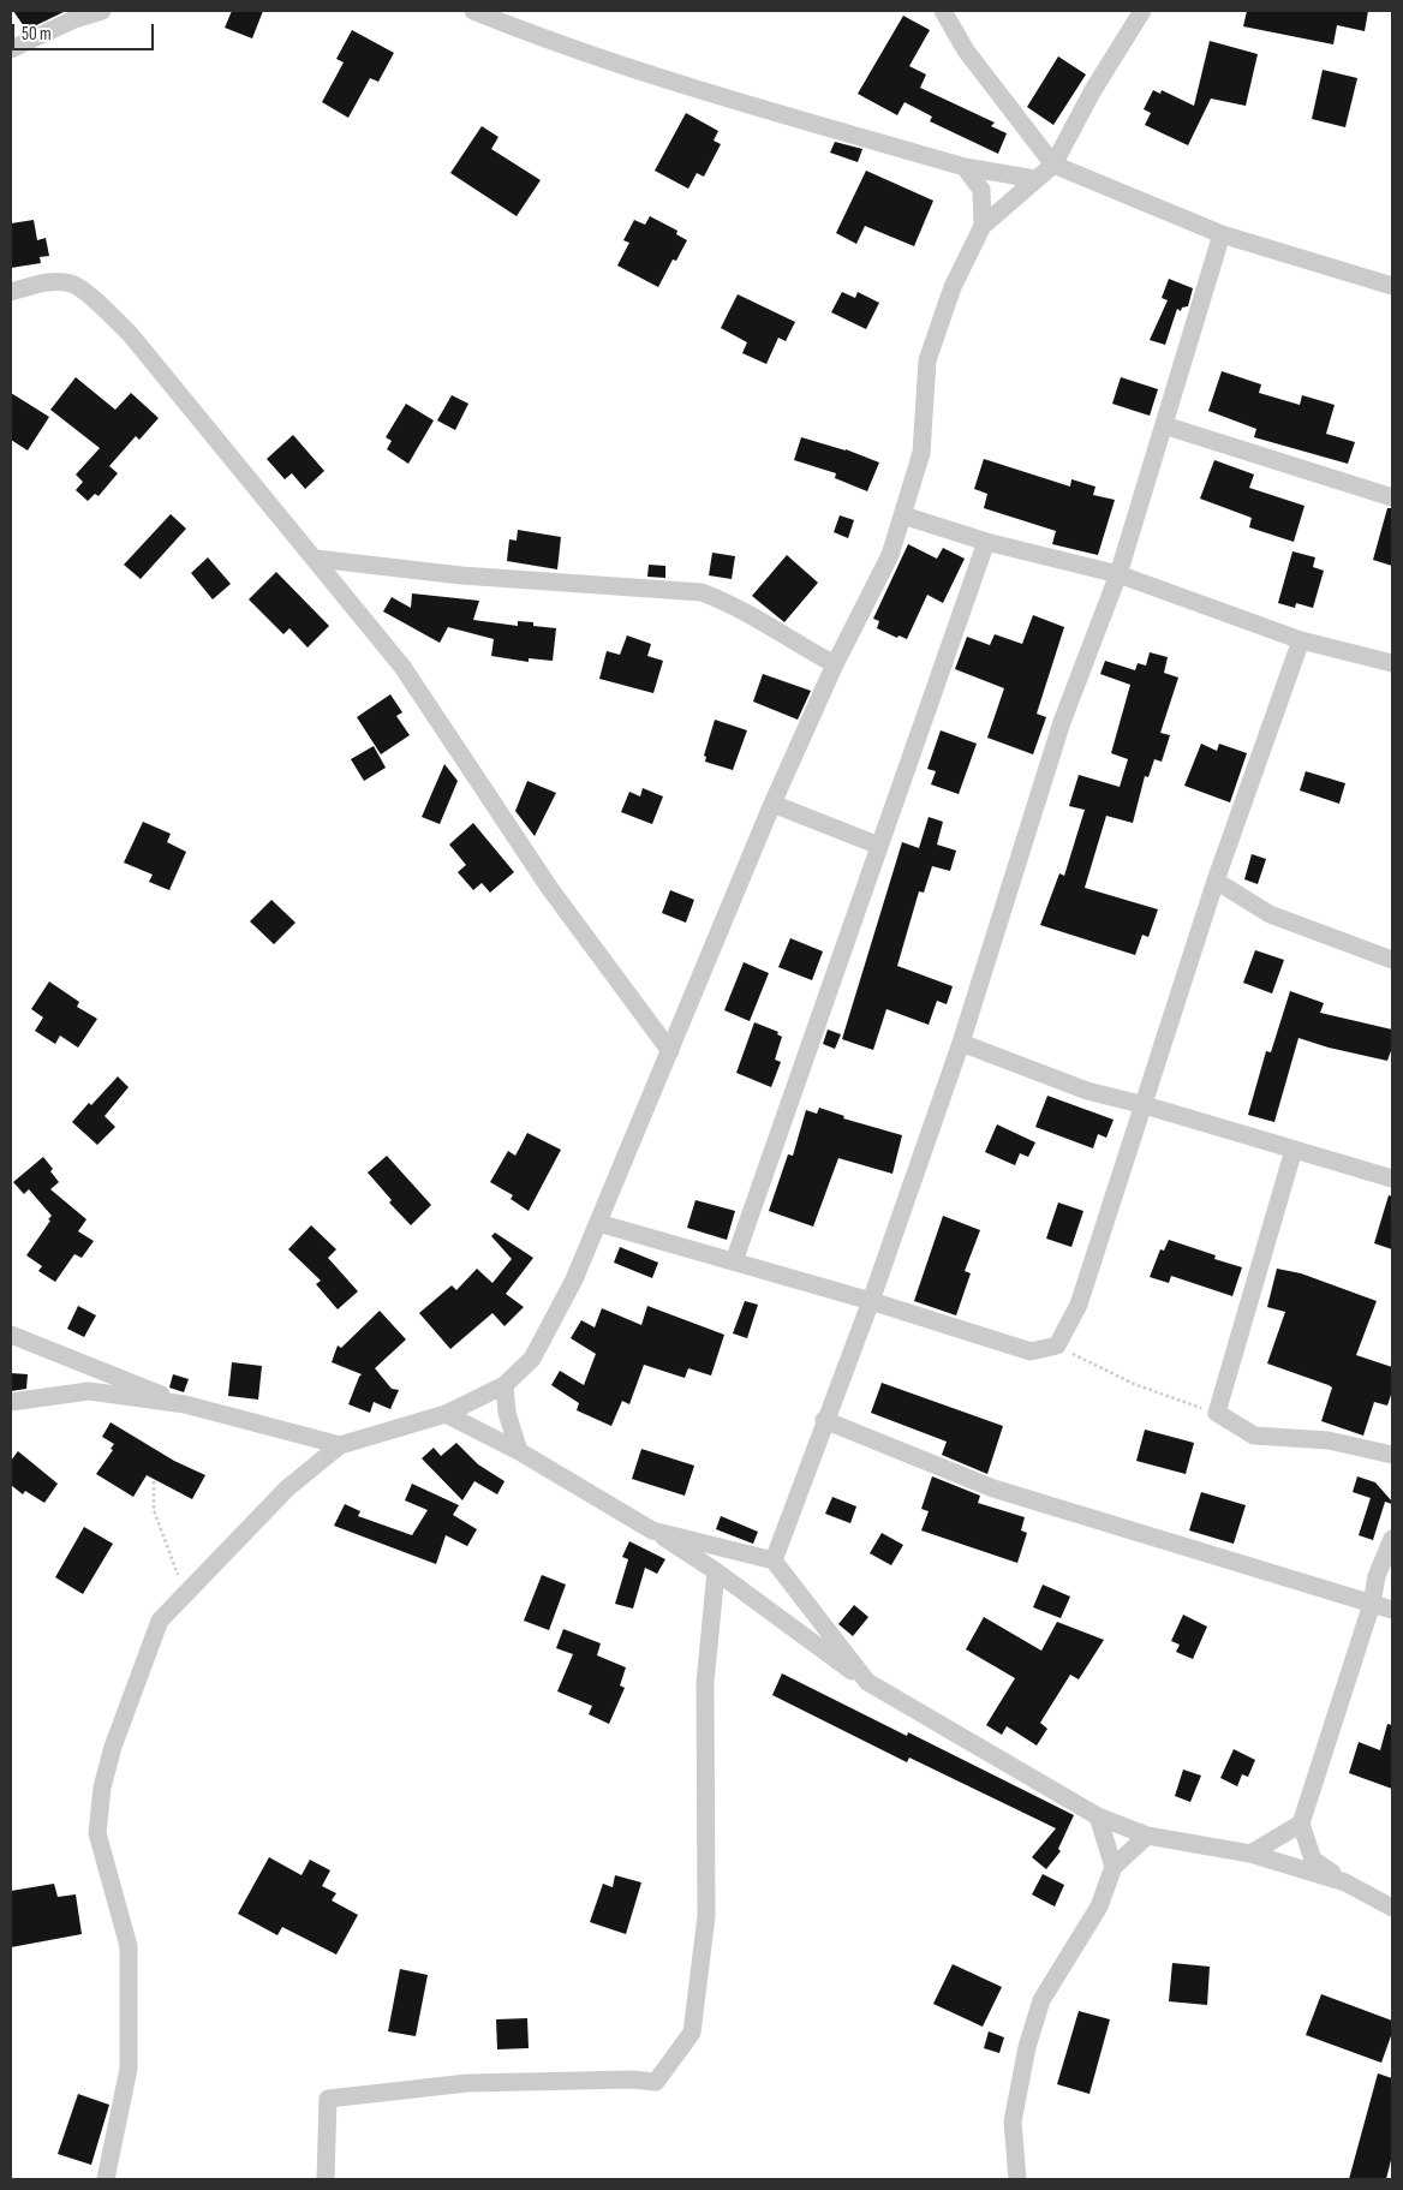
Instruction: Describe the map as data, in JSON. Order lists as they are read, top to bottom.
{
  "scale_bar": "50 m"
}
